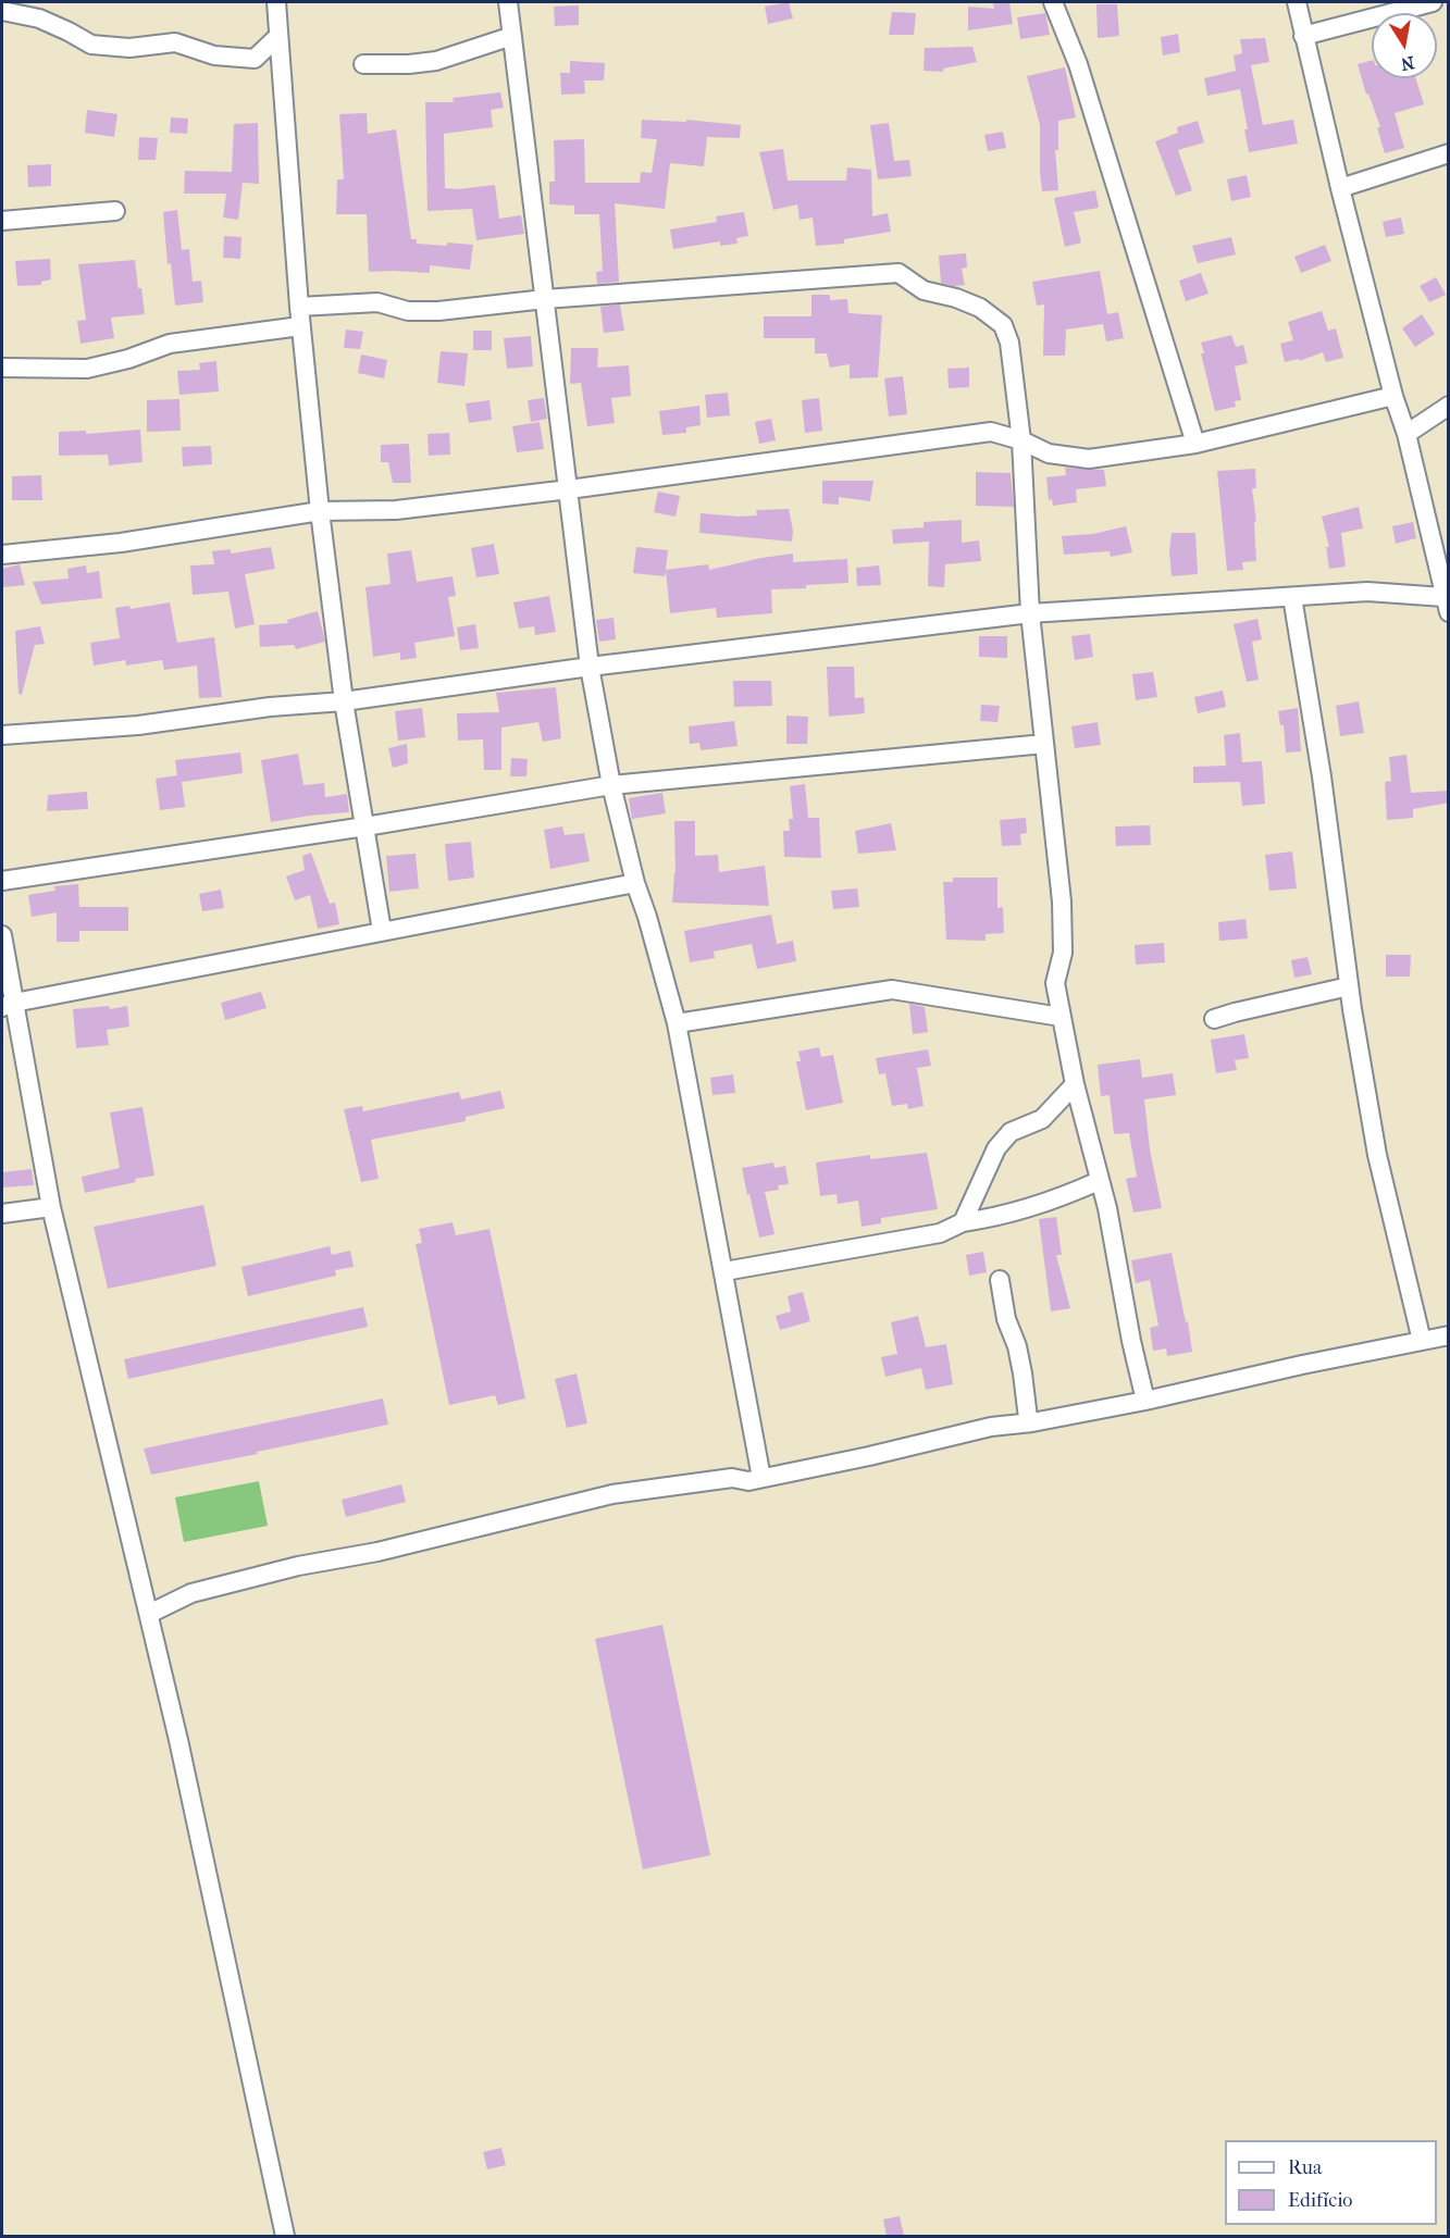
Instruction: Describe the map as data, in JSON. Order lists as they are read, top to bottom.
{
  "legend": ["Rua", "Edifício"],
  "north": "bottom"
}
